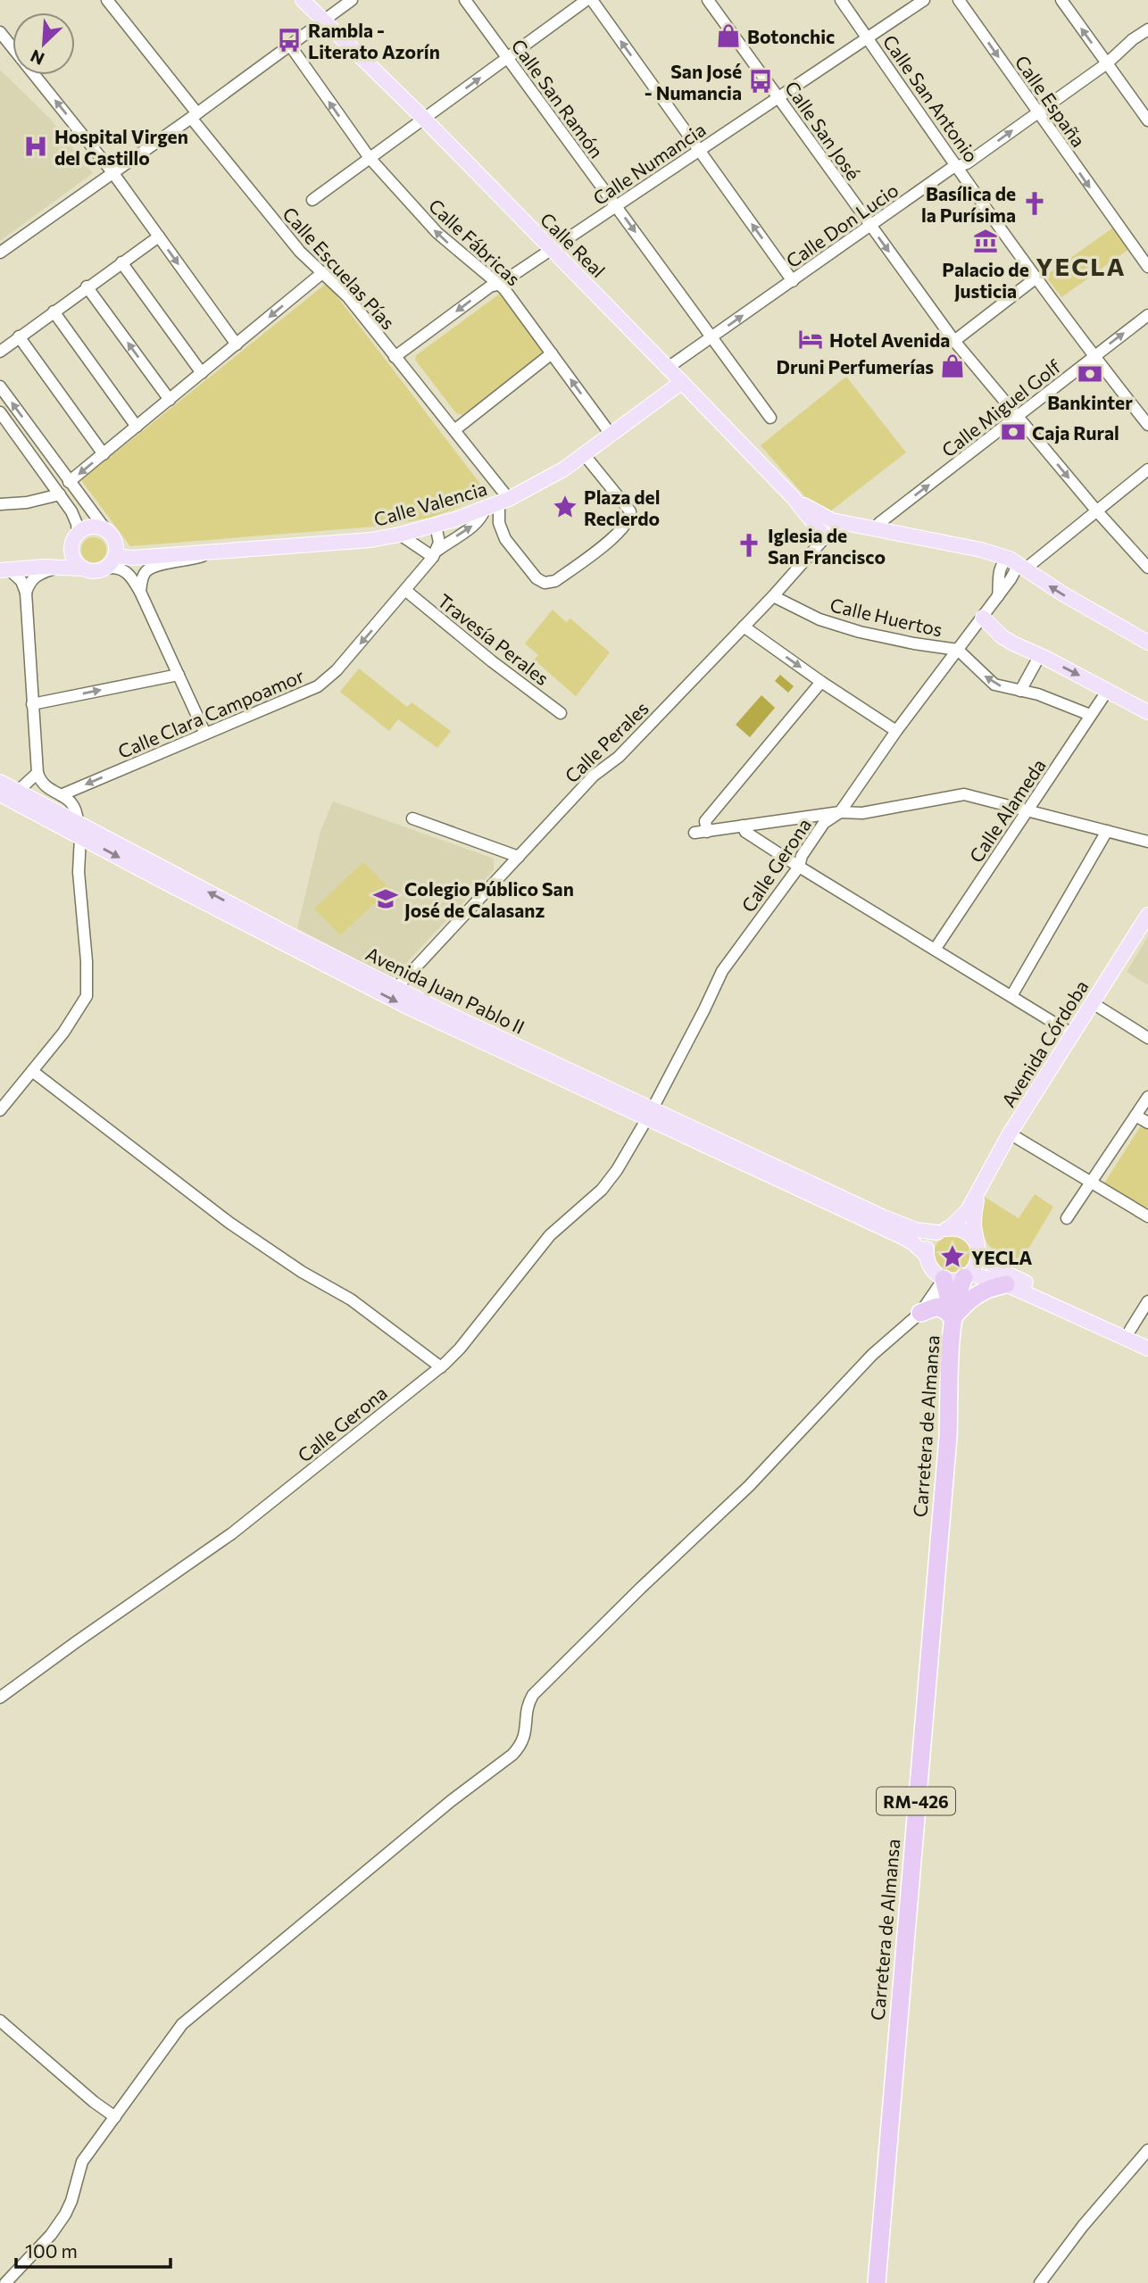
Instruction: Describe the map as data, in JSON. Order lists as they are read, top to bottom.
{
  "streets": {
    "highway": ["Carretera de Almansa", "RM-426"],
    "main road": [
      "Calle Real",
      "Calle Valencia",
      "Avenida Juan Pablo II",
      "Avenida Córdoba"
    ],
    "street": [
      "Calle San Ramón",
      "Calle San Antonio",
      "Calle España",
      "Calle San José",
      "Calle Numancia",
      "Calle Don Lucio",
      "Calle Fábricas",
      "Calle Escuelas Pías",
      "Calle Miguel Golf",
      "Calle Huertos",
      "Travesía Perales",
      "Calle Clara Campoamor",
      "Calle Perales",
      "Calle Alameda",
      "Calle Gerona"
    ]
  },
  "crossings": [
    ["Calle San Ramón", "Calle Numancia"],
    ["Calle San Ramón", "Calle Don Lucio"],
    ["Calle San Antonio", "Calle Numancia"],
    ["Calle San Antonio", "Calle Don Lucio"],
    ["Calle San Antonio", "Calle Miguel Golf"],
    ["Calle España", "Calle Don Lucio"],
    ["Calle San José", "Calle Numancia"],
    ["Calle San José", "Calle Don Lucio"],
    ["Calle San José", "Calle Miguel Golf"],
    ["Calle Numancia", "Calle Fábricas"],
    ["Calle Numancia", "Calle Real"],
    ["Calle Numancia", "Calle Escuelas Pías"],
    ["Calle Don Lucio", "Calle Real"],
    ["Calle Fábricas", "Calle Valencia"],
    ["Calle Real", "Calle Valencia"],
    ["Calle Escuelas Pías", "Calle Valencia"],
    ["Calle Valencia", "Calle Clara Campoamor"],
    ["Calle Huertos", "Calle Perales"],
    ["Calle Huertos", "Calle Alameda"],
    ["Calle Huertos", "Calle Gerona"],
    ["Travesía Perales", "Calle Clara Campoamor"],
    ["Calle Perales", "Avenida Juan Pablo II"],
    ["Calle Gerona", "Avenida Juan Pablo II"],
    ["Avenida Córdoba", "RM-426"],
    ["Carretera de Almansa", "RM-426"]
  ],
  "one_way": ["Calle San José", "Calle Fábricas", "Calle Miguel Golf"],
  "districts": ["YECLA"],
  "places": {
    "shop": ["Botonchic", "Druni Perfumerías"],
    "bus stop": ["Rambla - Literato Azorín", "San José - Numancia"],
    "hospital": ["Hospital Virgen del Castillo"],
    "church": ["Basílica de la Purísima", "Iglesia de San Francisco"],
    "museum": ["Palacio de Justicia"],
    "hotel": ["Hotel Avenida"],
    "bank": ["Bankinter", "Caja Rural"],
    "place": ["Plaza del Reclerdo", "YECLA"],
    "school or university": ["Colegio Público San José de Calasanz"]
  },
  "scale_bar": "100 m",
  "north": "bottom left"
}
